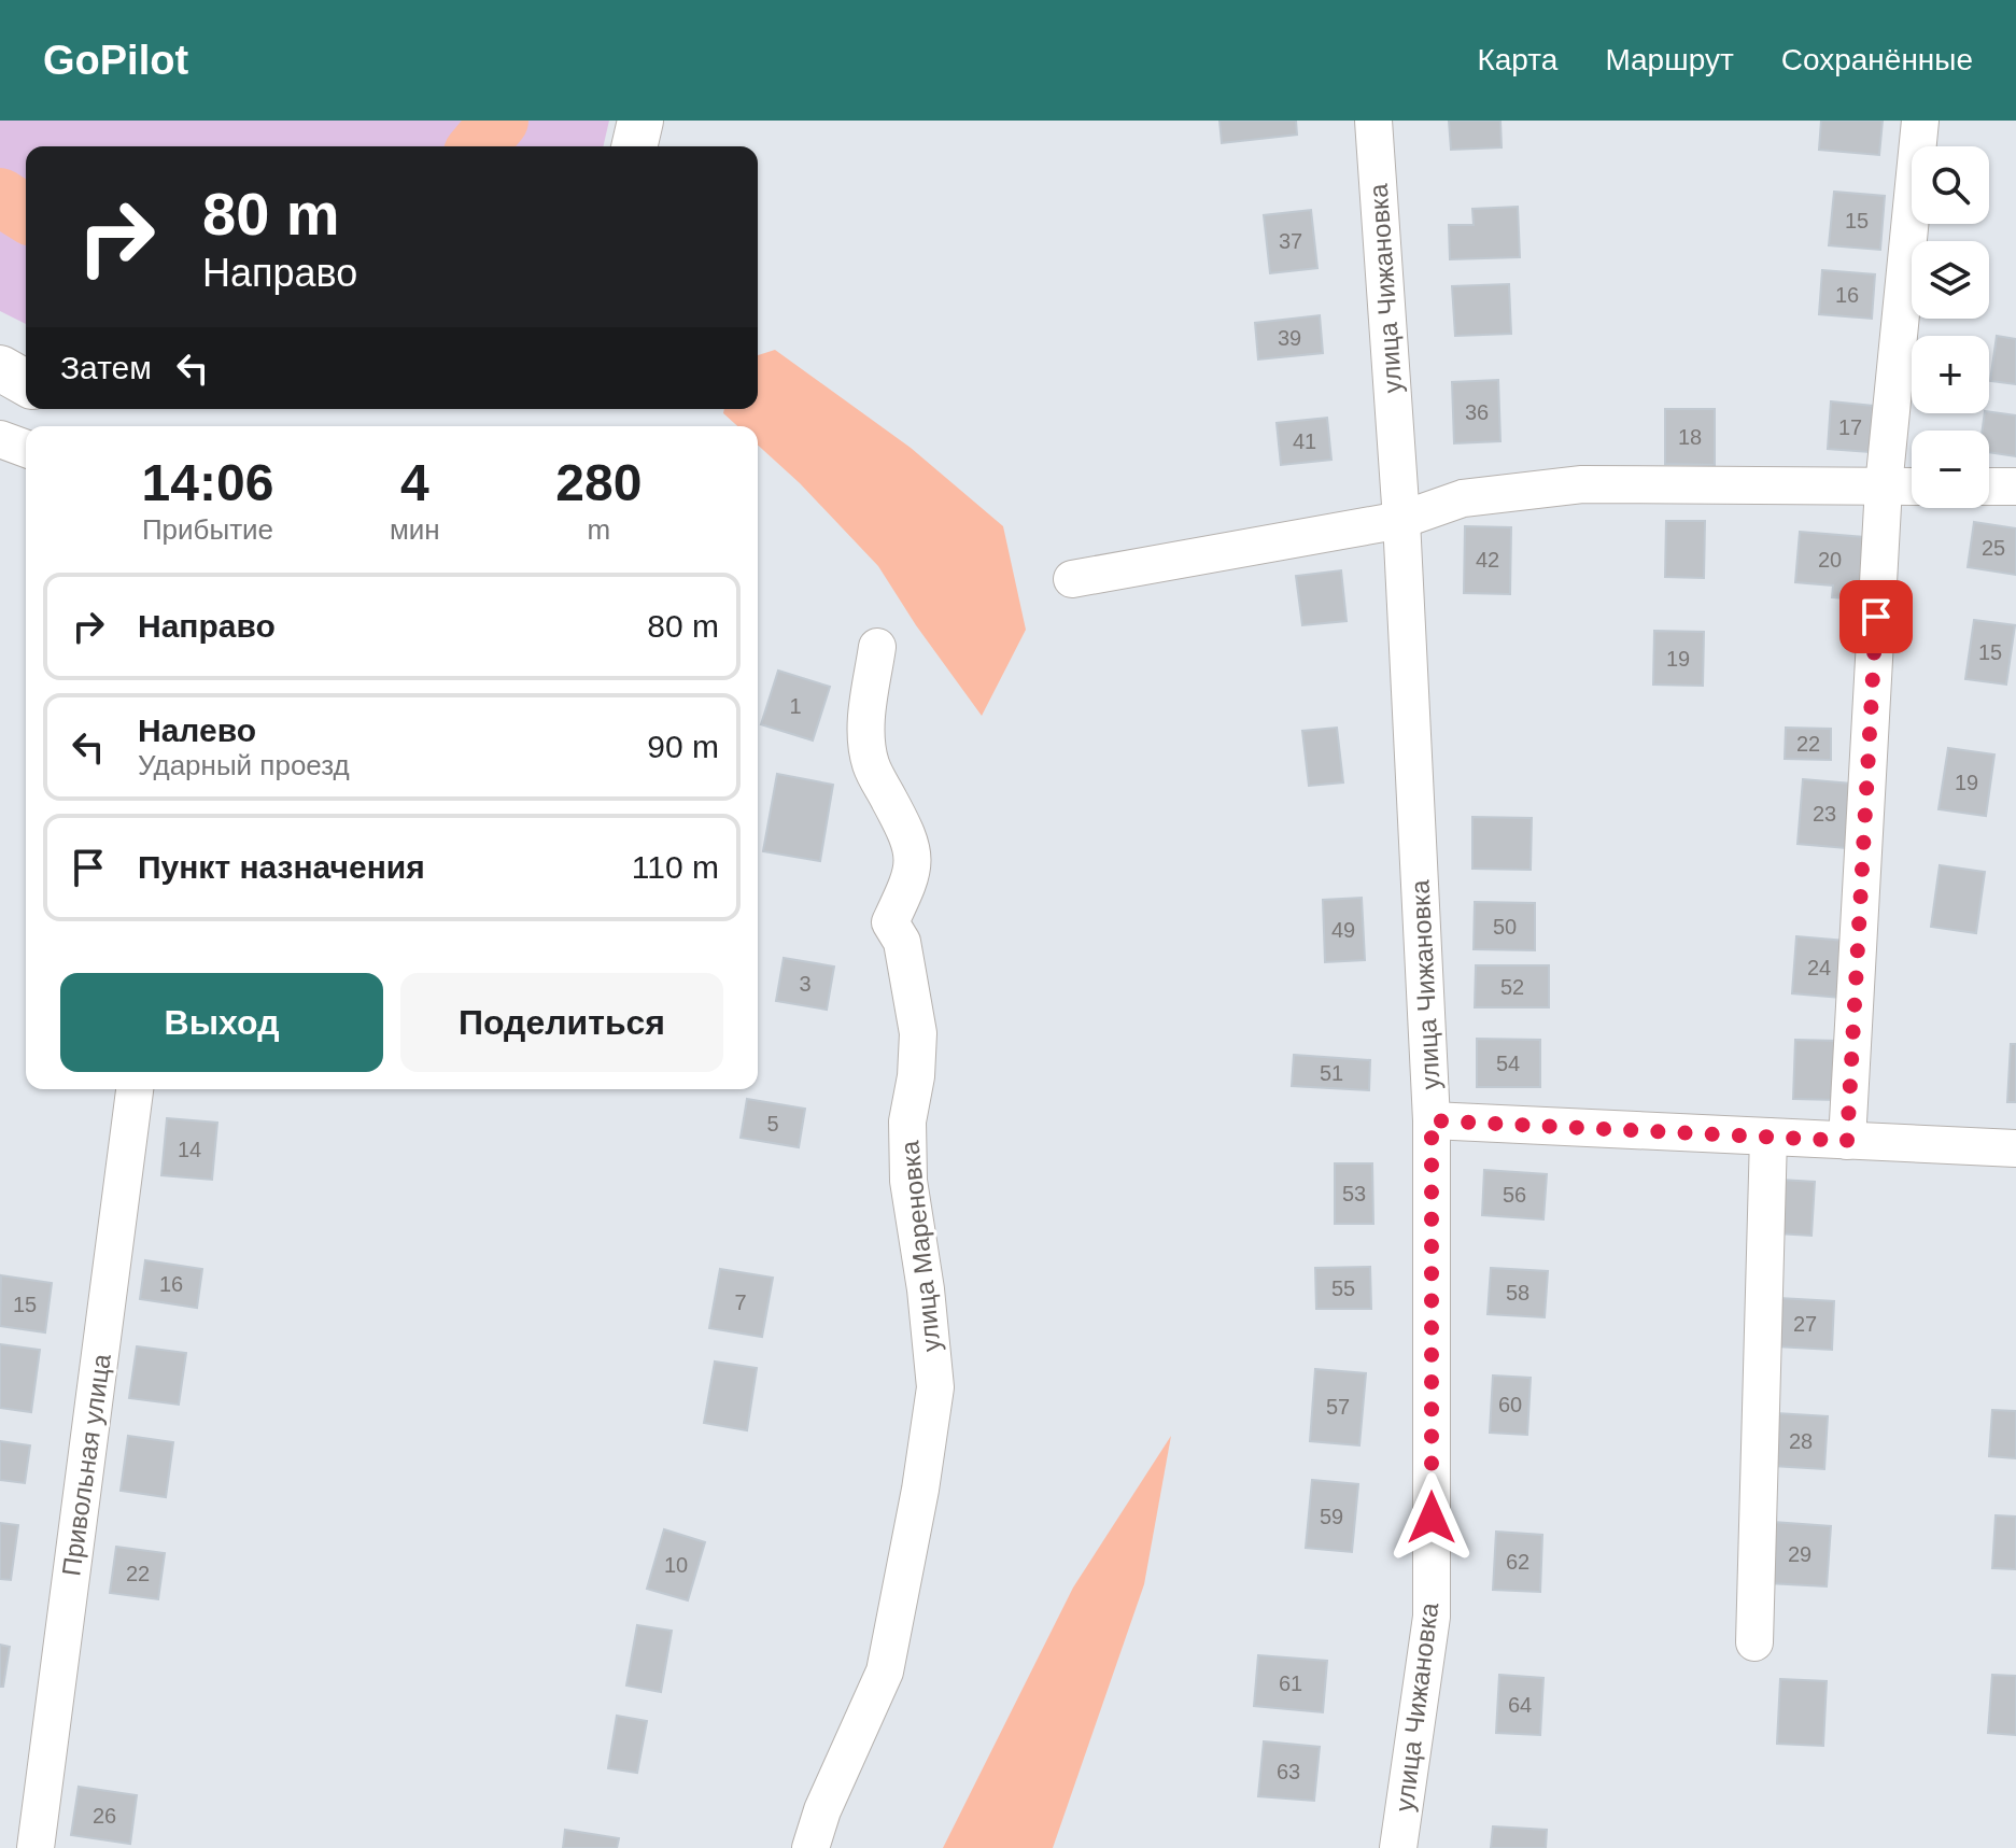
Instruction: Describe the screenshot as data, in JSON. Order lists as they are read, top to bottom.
{
  "streets": {
    "street": ["улица Чижановка", "улица Мареновка", "Привольная улица"]
  },
  "house_numbers": [
    "15",
    "37",
    "16",
    "39",
    "36",
    "17",
    "18",
    "41",
    "25",
    "42",
    "20",
    "15",
    "19",
    "1",
    "22",
    "19",
    "23",
    "50",
    "49",
    "24",
    "3",
    "52",
    "54",
    "51",
    "5",
    "14",
    "53",
    "56",
    "16",
    "55",
    "58",
    "7",
    "15",
    "27",
    "60",
    "57",
    "28",
    "59",
    "29",
    "62",
    "10",
    "22",
    "61",
    "64",
    "63",
    "26"
  ],
  "page": {
    "header": "GoPilot",
    "nav": ["Карта", "Маршрут", "Сохранённые"],
    "map_buttons": ["+", "−"],
    "turn": ["80 m", "Направо"],
    "then": "Затем",
    "eta": [
      "14:06",
      "Прибытие",
      "4",
      "мин",
      "280",
      "m"
    ],
    "list": [
      {
        "name": "Направо",
        "value": "80 m"
      },
      {
        "name": "Налево",
        "note": "Ударный проезд",
        "value": "90 m"
      },
      {
        "name": "Пункт назначения",
        "value": "110 m"
      }
    ],
    "buttons": ["Выход", "Поделиться"]
  }
}
